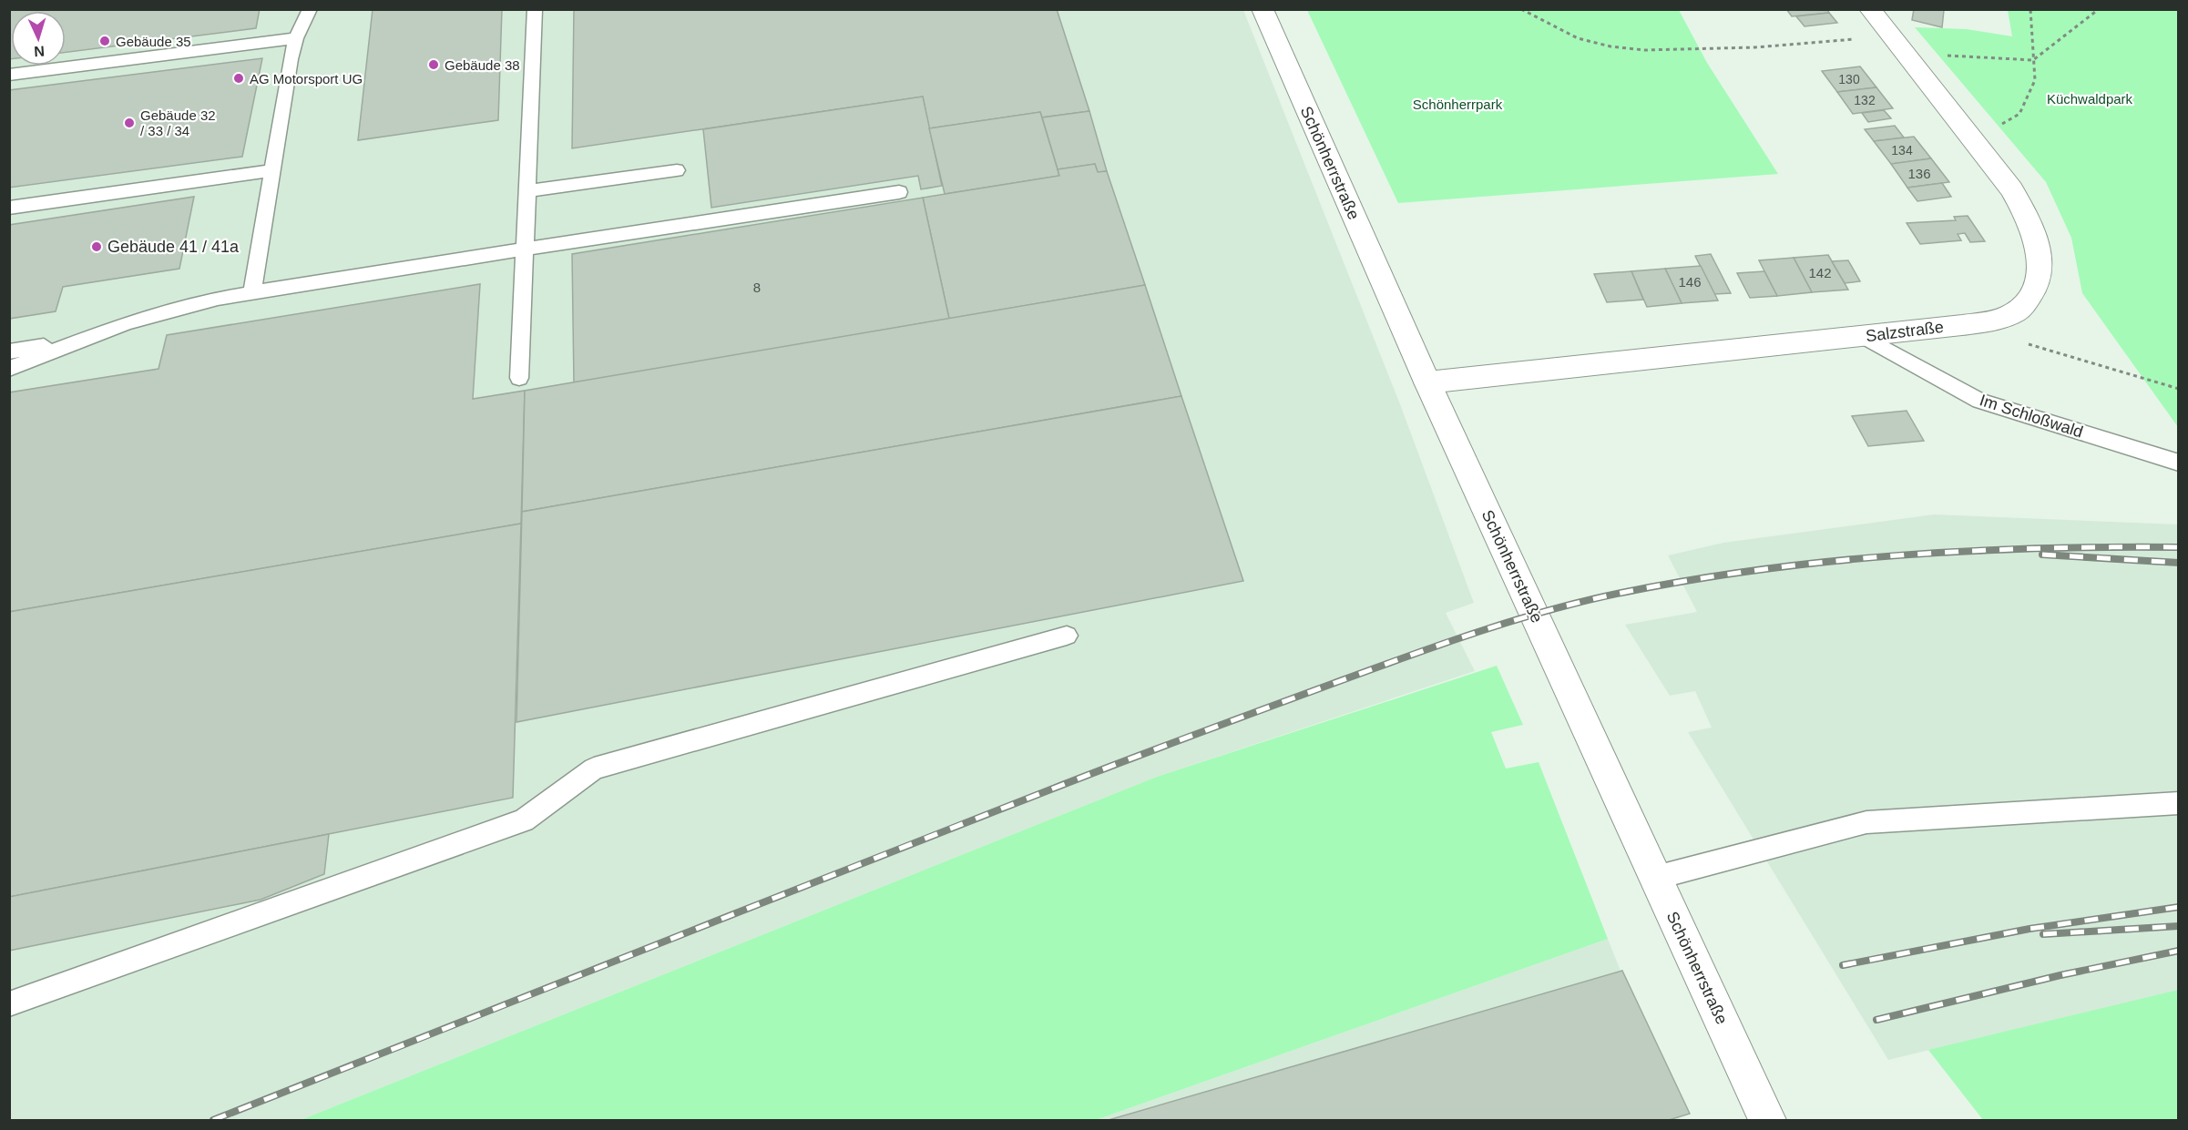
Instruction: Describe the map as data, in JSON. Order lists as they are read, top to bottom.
{
  "streets": {
    "main road": ["Schönherrstraße", "Salzstraße"],
    "lane": ["Im Schloßwald"]
  },
  "crossings": [
    ["Schönherrstraße", "Salzstraße"],
    ["Salzstraße", "Im Schloßwald"]
  ],
  "parks": ["Küchwaldpark", "Schönherrpark"],
  "places": [
    "Gebäude 35",
    "Gebäude 38",
    "AG Motorsport UG",
    "Gebäude 32 / 33 / 34",
    "Gebäude 41 / 41a"
  ],
  "house_numbers": [
    "130",
    "132",
    "134",
    "136",
    "142",
    "146",
    "8"
  ],
  "north": "bottom"
}
